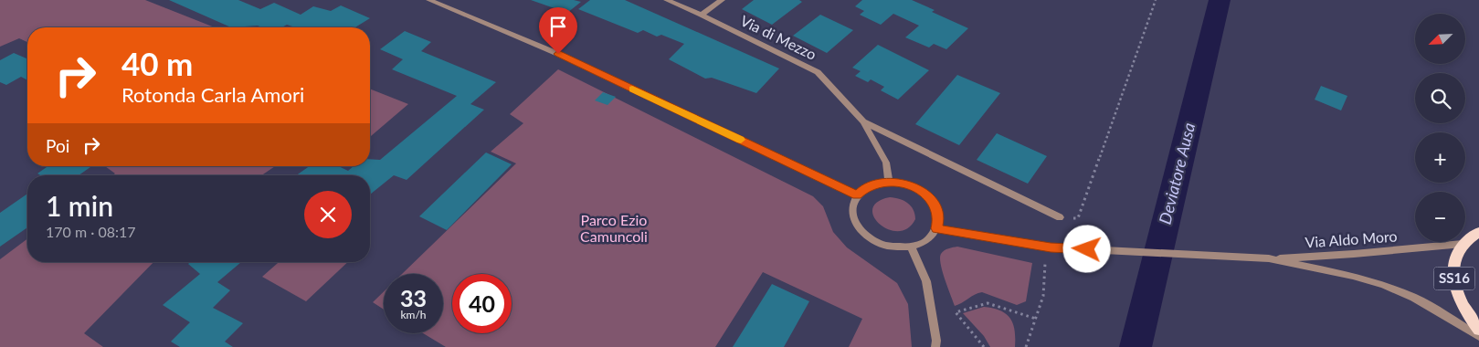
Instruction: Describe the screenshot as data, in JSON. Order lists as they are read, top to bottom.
{
  "streets": {
    "main road": ["SS16"],
    "street": ["Via di Mezzo", "Via Aldo Moro"]
  },
  "crossings": [
    ["Via Aldo Moro", "SS16"]
  ],
  "water": ["Deviatore Ausa"],
  "parks": ["Parco Ezio Camuncoli"],
  "north": "bottom left",
  "page": {
    "map_buttons": ["+", "−"],
    "turn": ["40 m", "Rotonda Carla Amori"],
    "then": "Poi",
    "heading": ["1 min", "170 m · 08:17"],
    "speed": "33 km/h",
    "limit": "40"
  }
}
